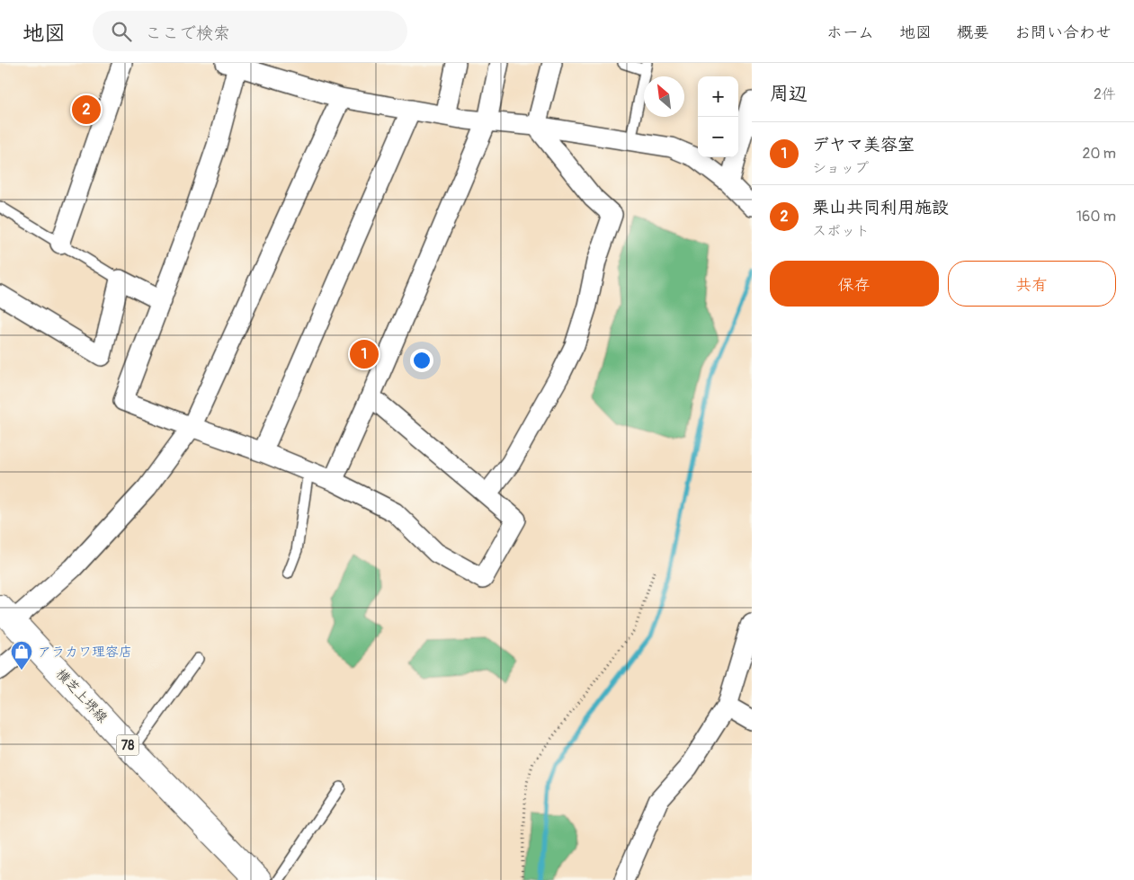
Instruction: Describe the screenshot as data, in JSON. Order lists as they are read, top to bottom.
{
  "streets": {
    "main road": ["横芝上堺線", "78"]
  },
  "places": {
    "shop": ["アラカワ理容店"]
  },
  "north": "top left",
  "page": {
    "header": "地図",
    "search": "ここで検索",
    "nav": [
      "ホーム",
      "地図",
      "概要",
      "お問い合わせ"
    ],
    "heading": ["周辺", "2件"],
    "map_buttons": ["+", "−"],
    "pins": ["2", "1"],
    "list": [
      {
        "mark": "1",
        "name": "デヤマ美容室",
        "note": "ショップ",
        "value": "20 m"
      },
      {
        "mark": "2",
        "name": "栗山共同利用施設",
        "note": "スポット",
        "value": "160 m"
      }
    ],
    "buttons": ["保存", "共有"]
  }
}
